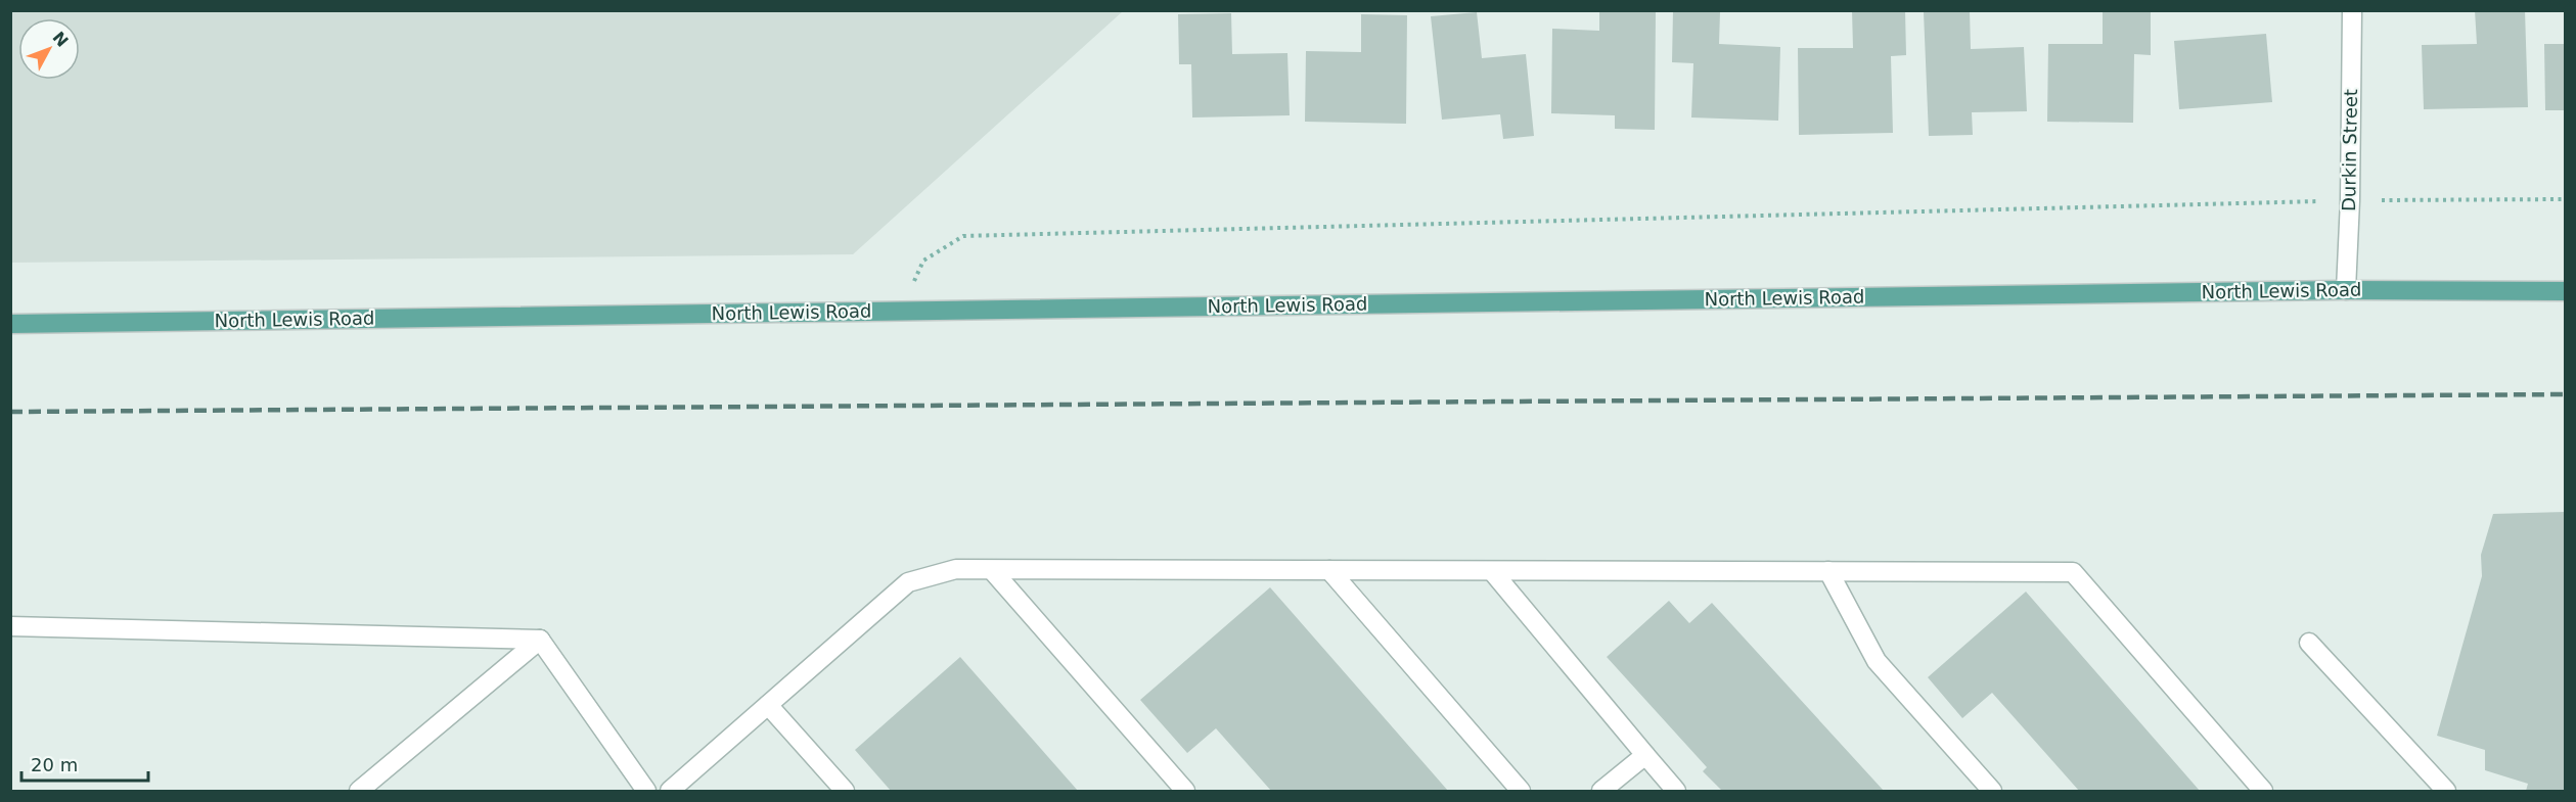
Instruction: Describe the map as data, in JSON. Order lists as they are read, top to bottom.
{
  "streets": {
    "main road": ["North Lewis Road"],
    "street": ["Durkin Street"]
  },
  "crossings": [
    ["Durkin Street", "North Lewis Road"]
  ],
  "scale_bar": "20 m",
  "north": "top right"
}
